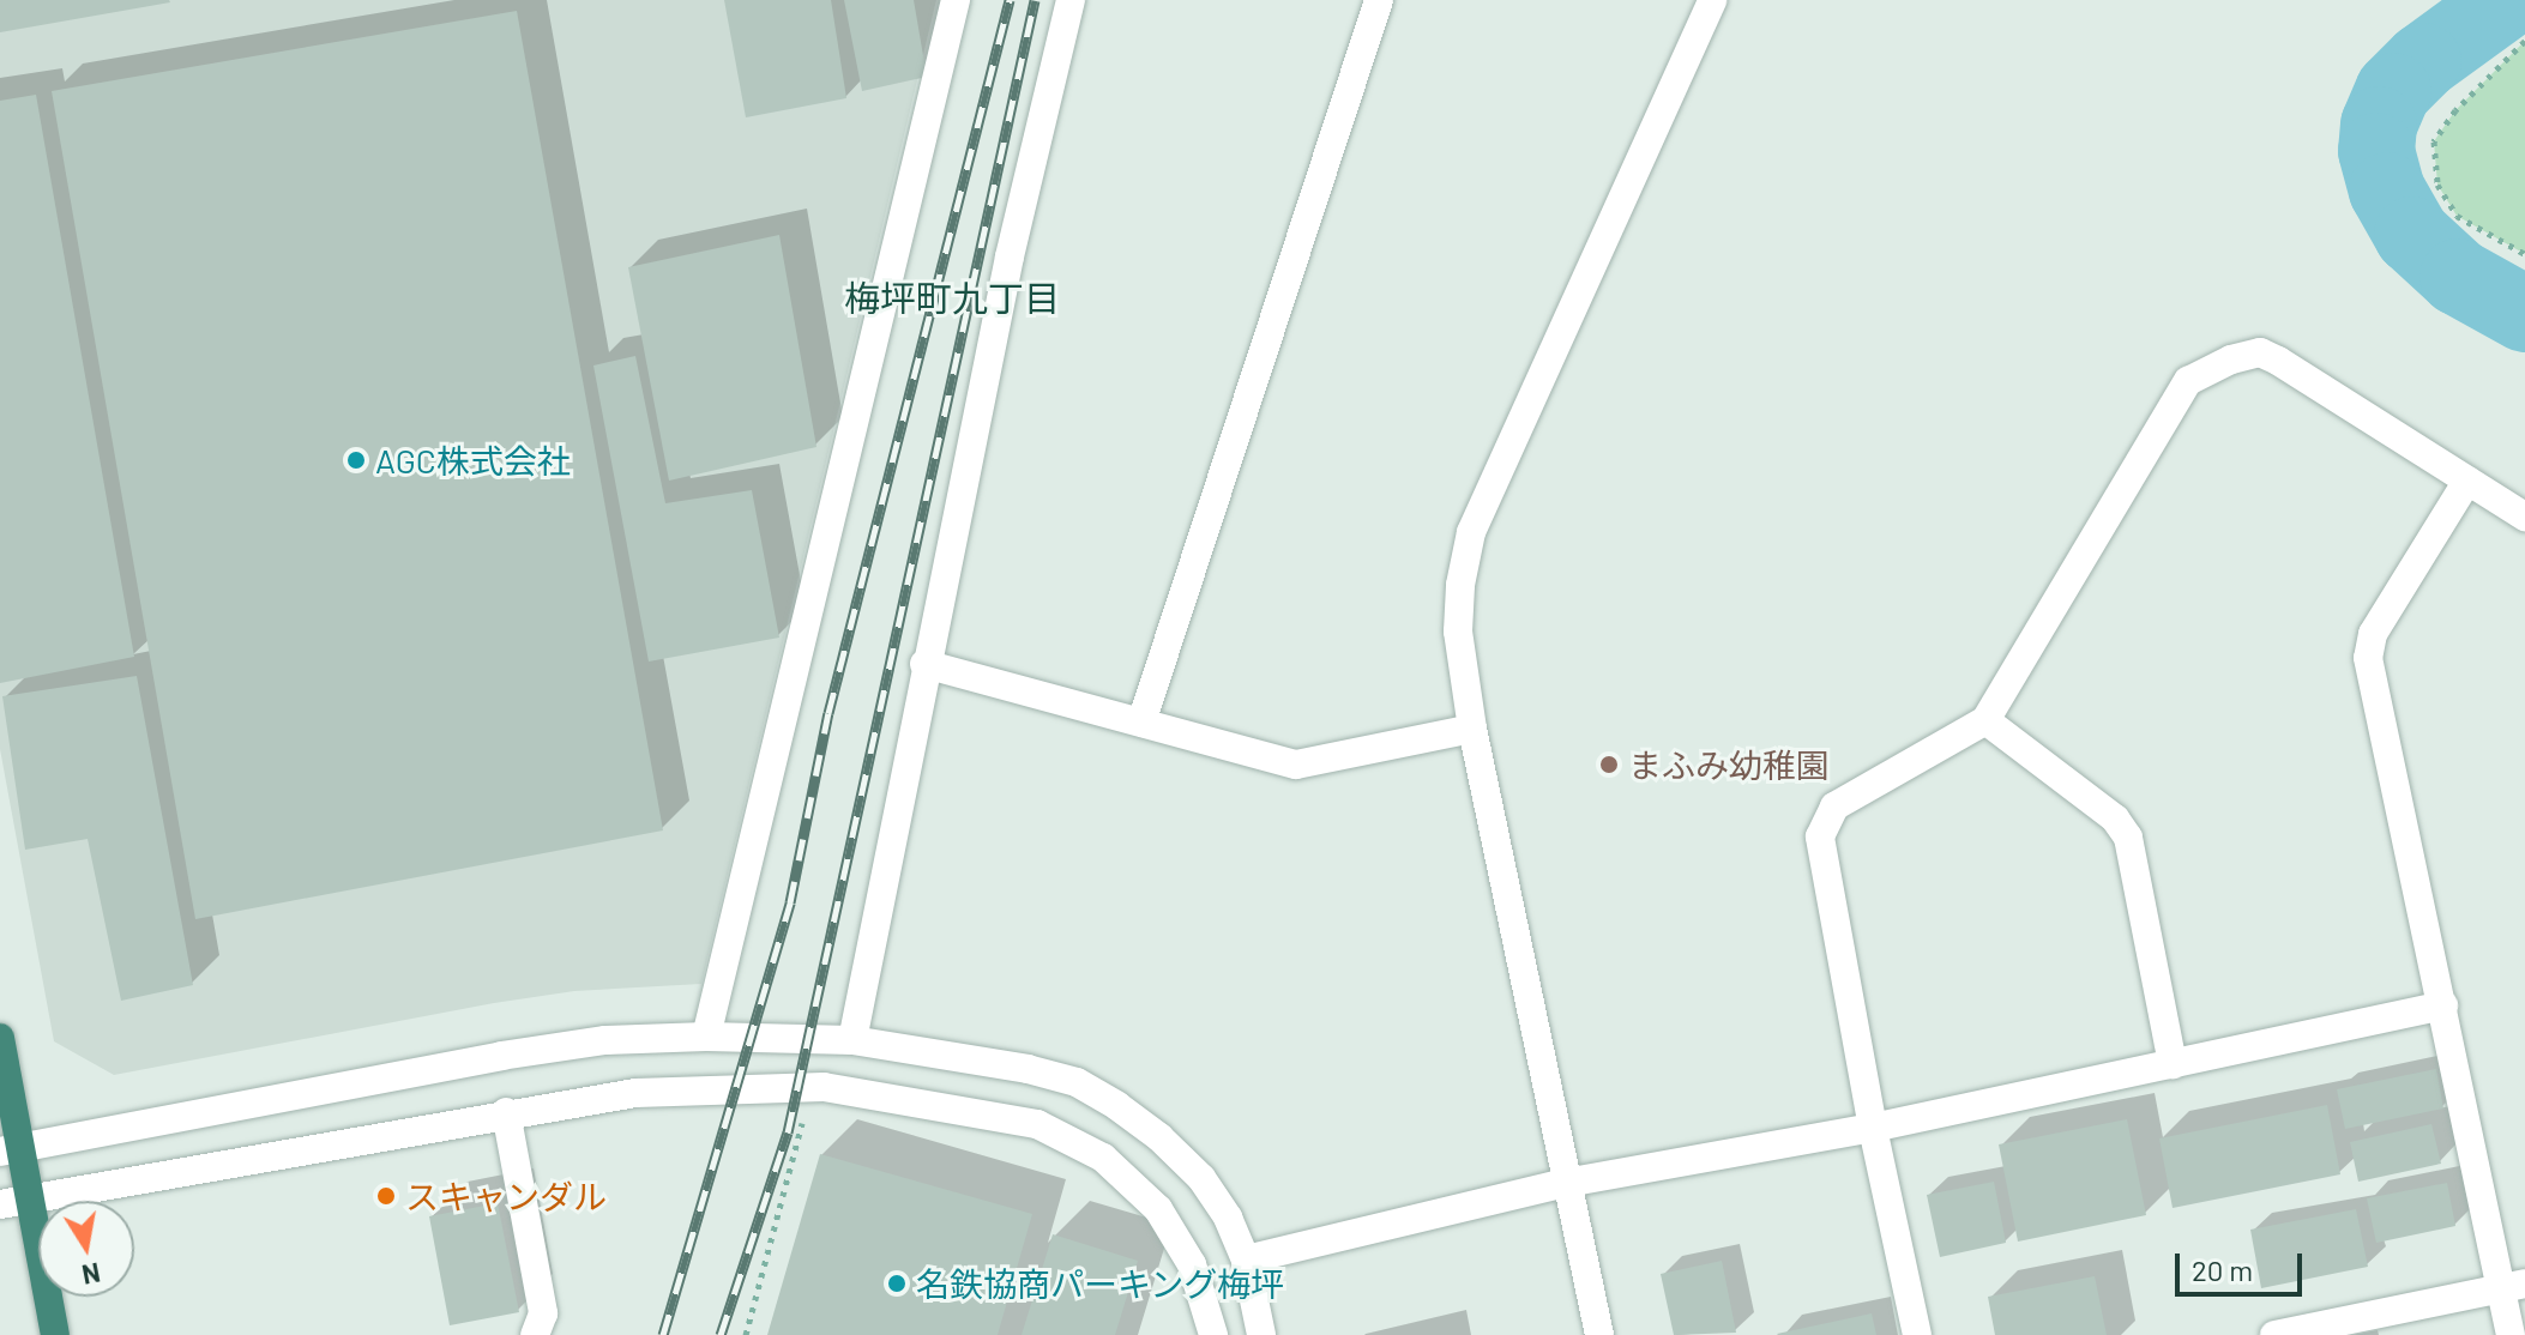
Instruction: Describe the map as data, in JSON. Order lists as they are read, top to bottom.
{
  "districts": ["梅坪町九丁目"],
  "places": [
    "AGC株式会社",
    "まふみ幼稚園",
    "スキャンダル",
    "名鉄協商パーキング梅坪"
  ],
  "scale_bar": "20 m",
  "north": "bottom"
}
